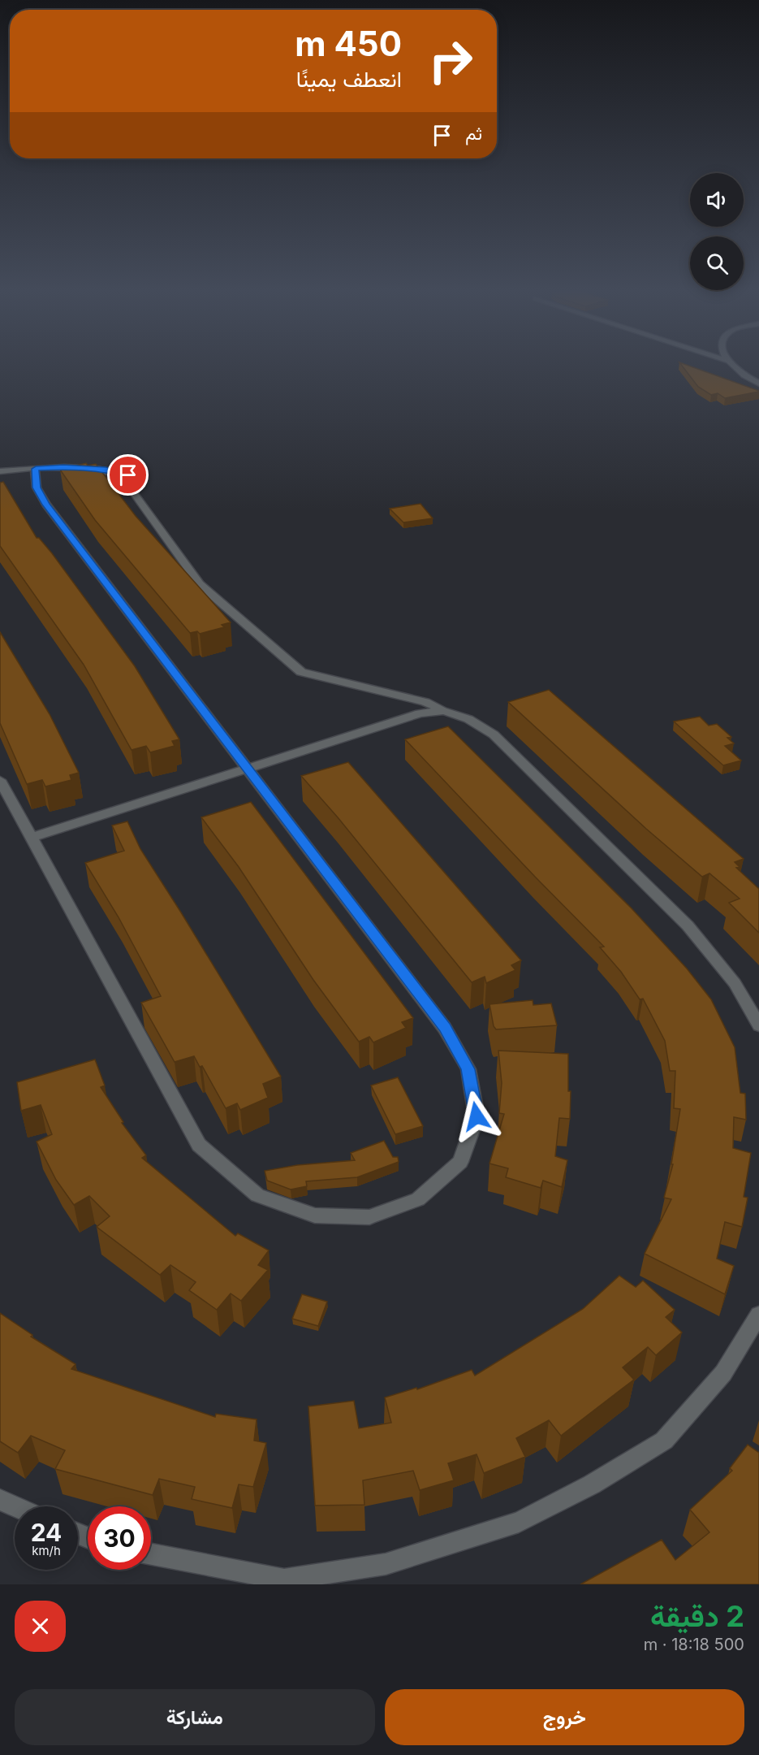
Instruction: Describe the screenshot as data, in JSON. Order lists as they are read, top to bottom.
{
  "page": {
    "turn": ["450 m", "انعطف يمينًا"],
    "then": "ثم",
    "speed": "24 km/h",
    "limit": "30",
    "heading": ["2 دقيقة", "500 m · 18:18"],
    "buttons": ["خروج", "مشاركة"]
  }
}
